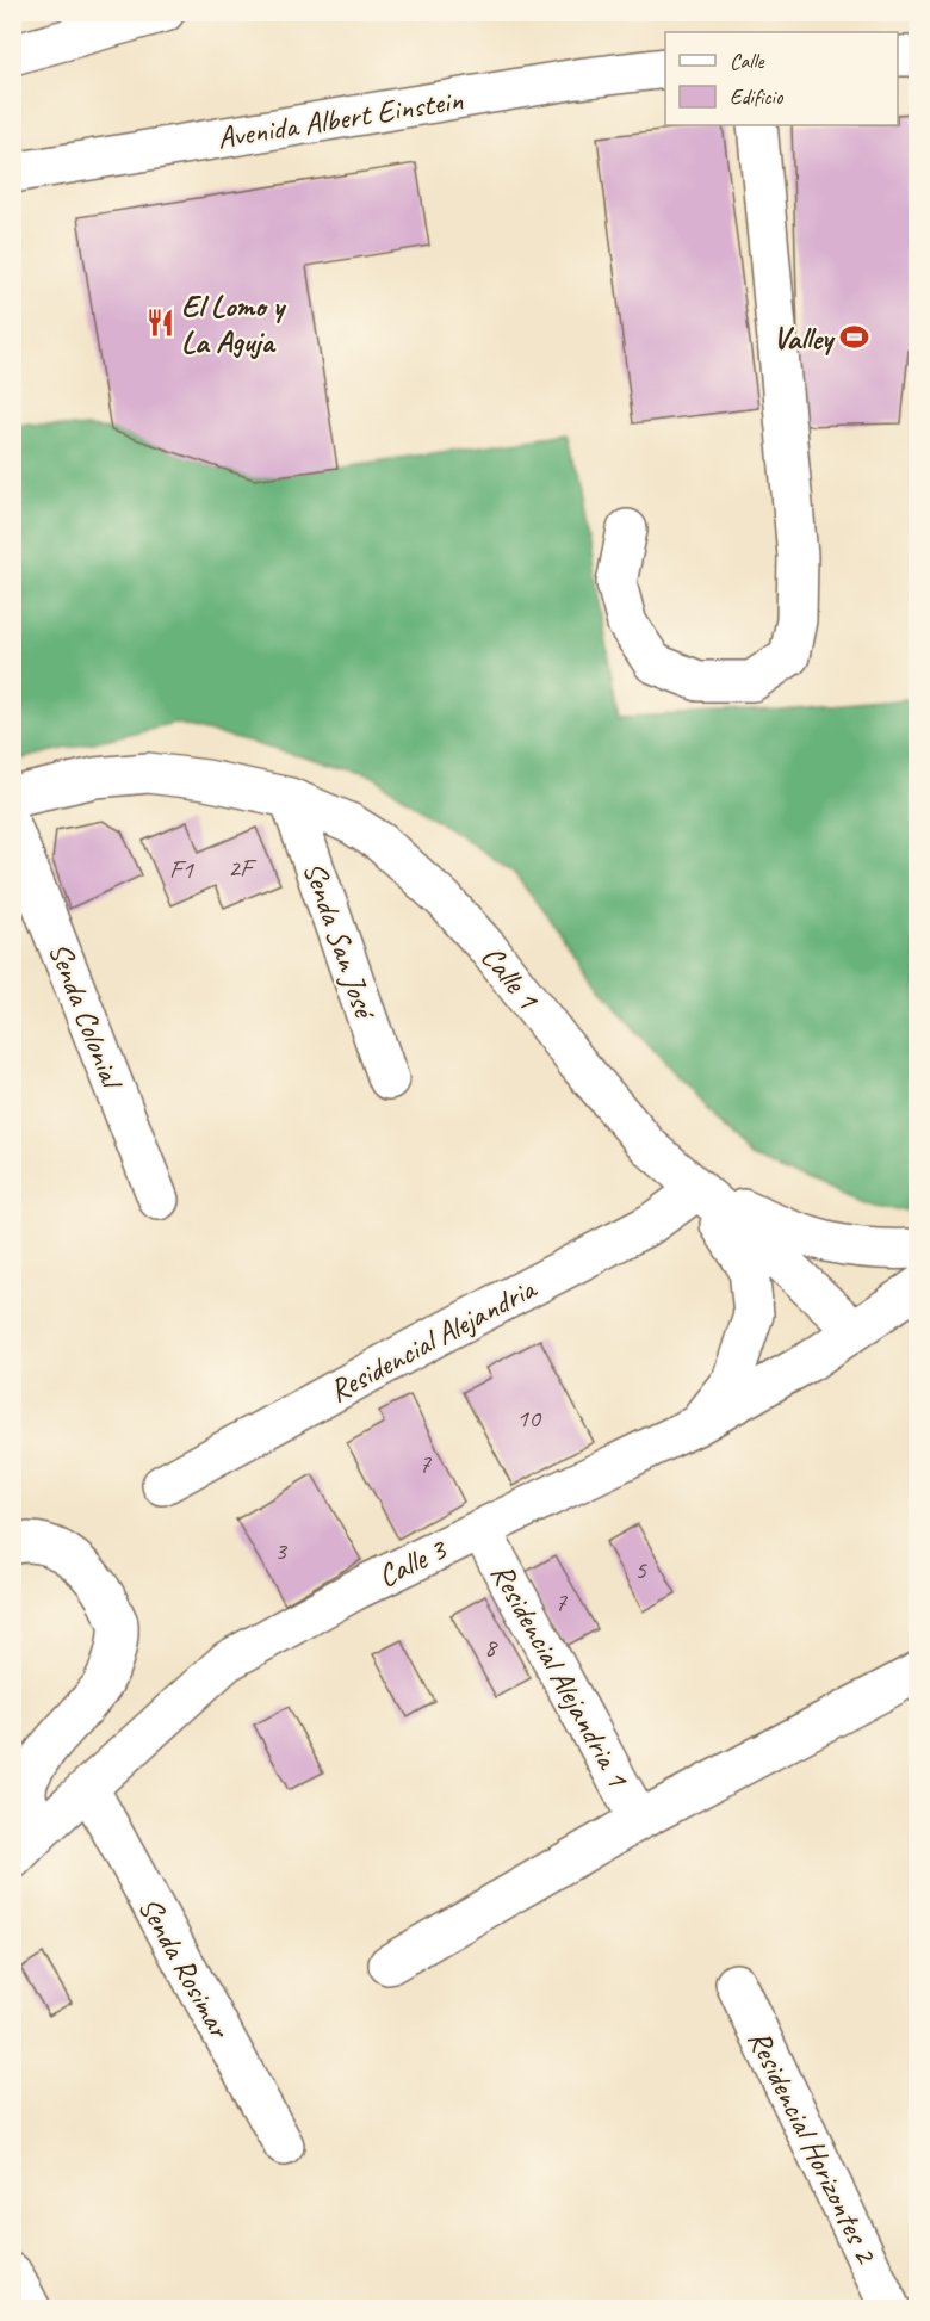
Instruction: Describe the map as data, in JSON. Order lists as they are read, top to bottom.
{
  "streets": {
    "street": [
      "Avenida Albert Einstein",
      "Senda San José",
      "Calle 1",
      "Senda Colonial",
      "Residencial Alejandria",
      "Calle 3",
      "Residencial Alejandria 1",
      "Senda Rosimar",
      "Residencial Horizontes 2"
    ]
  },
  "crossings": [
    ["Senda San José", "Calle 1"],
    ["Calle 1", "Residencial Alejandria"],
    ["Calle 1", "Calle 3"],
    ["Calle 3", "Residencial Alejandria 1"],
    ["Calle 3", "Senda Rosimar"]
  ],
  "places": {
    "restaurant": ["El Lomo y La Aguja"],
    "sports": ["Valley"]
  },
  "house_numbers": [
    "2F",
    "F1",
    "10",
    "7",
    "3",
    "5",
    "7",
    "8"
  ],
  "legend": ["Calle", "Edificio"]
}
